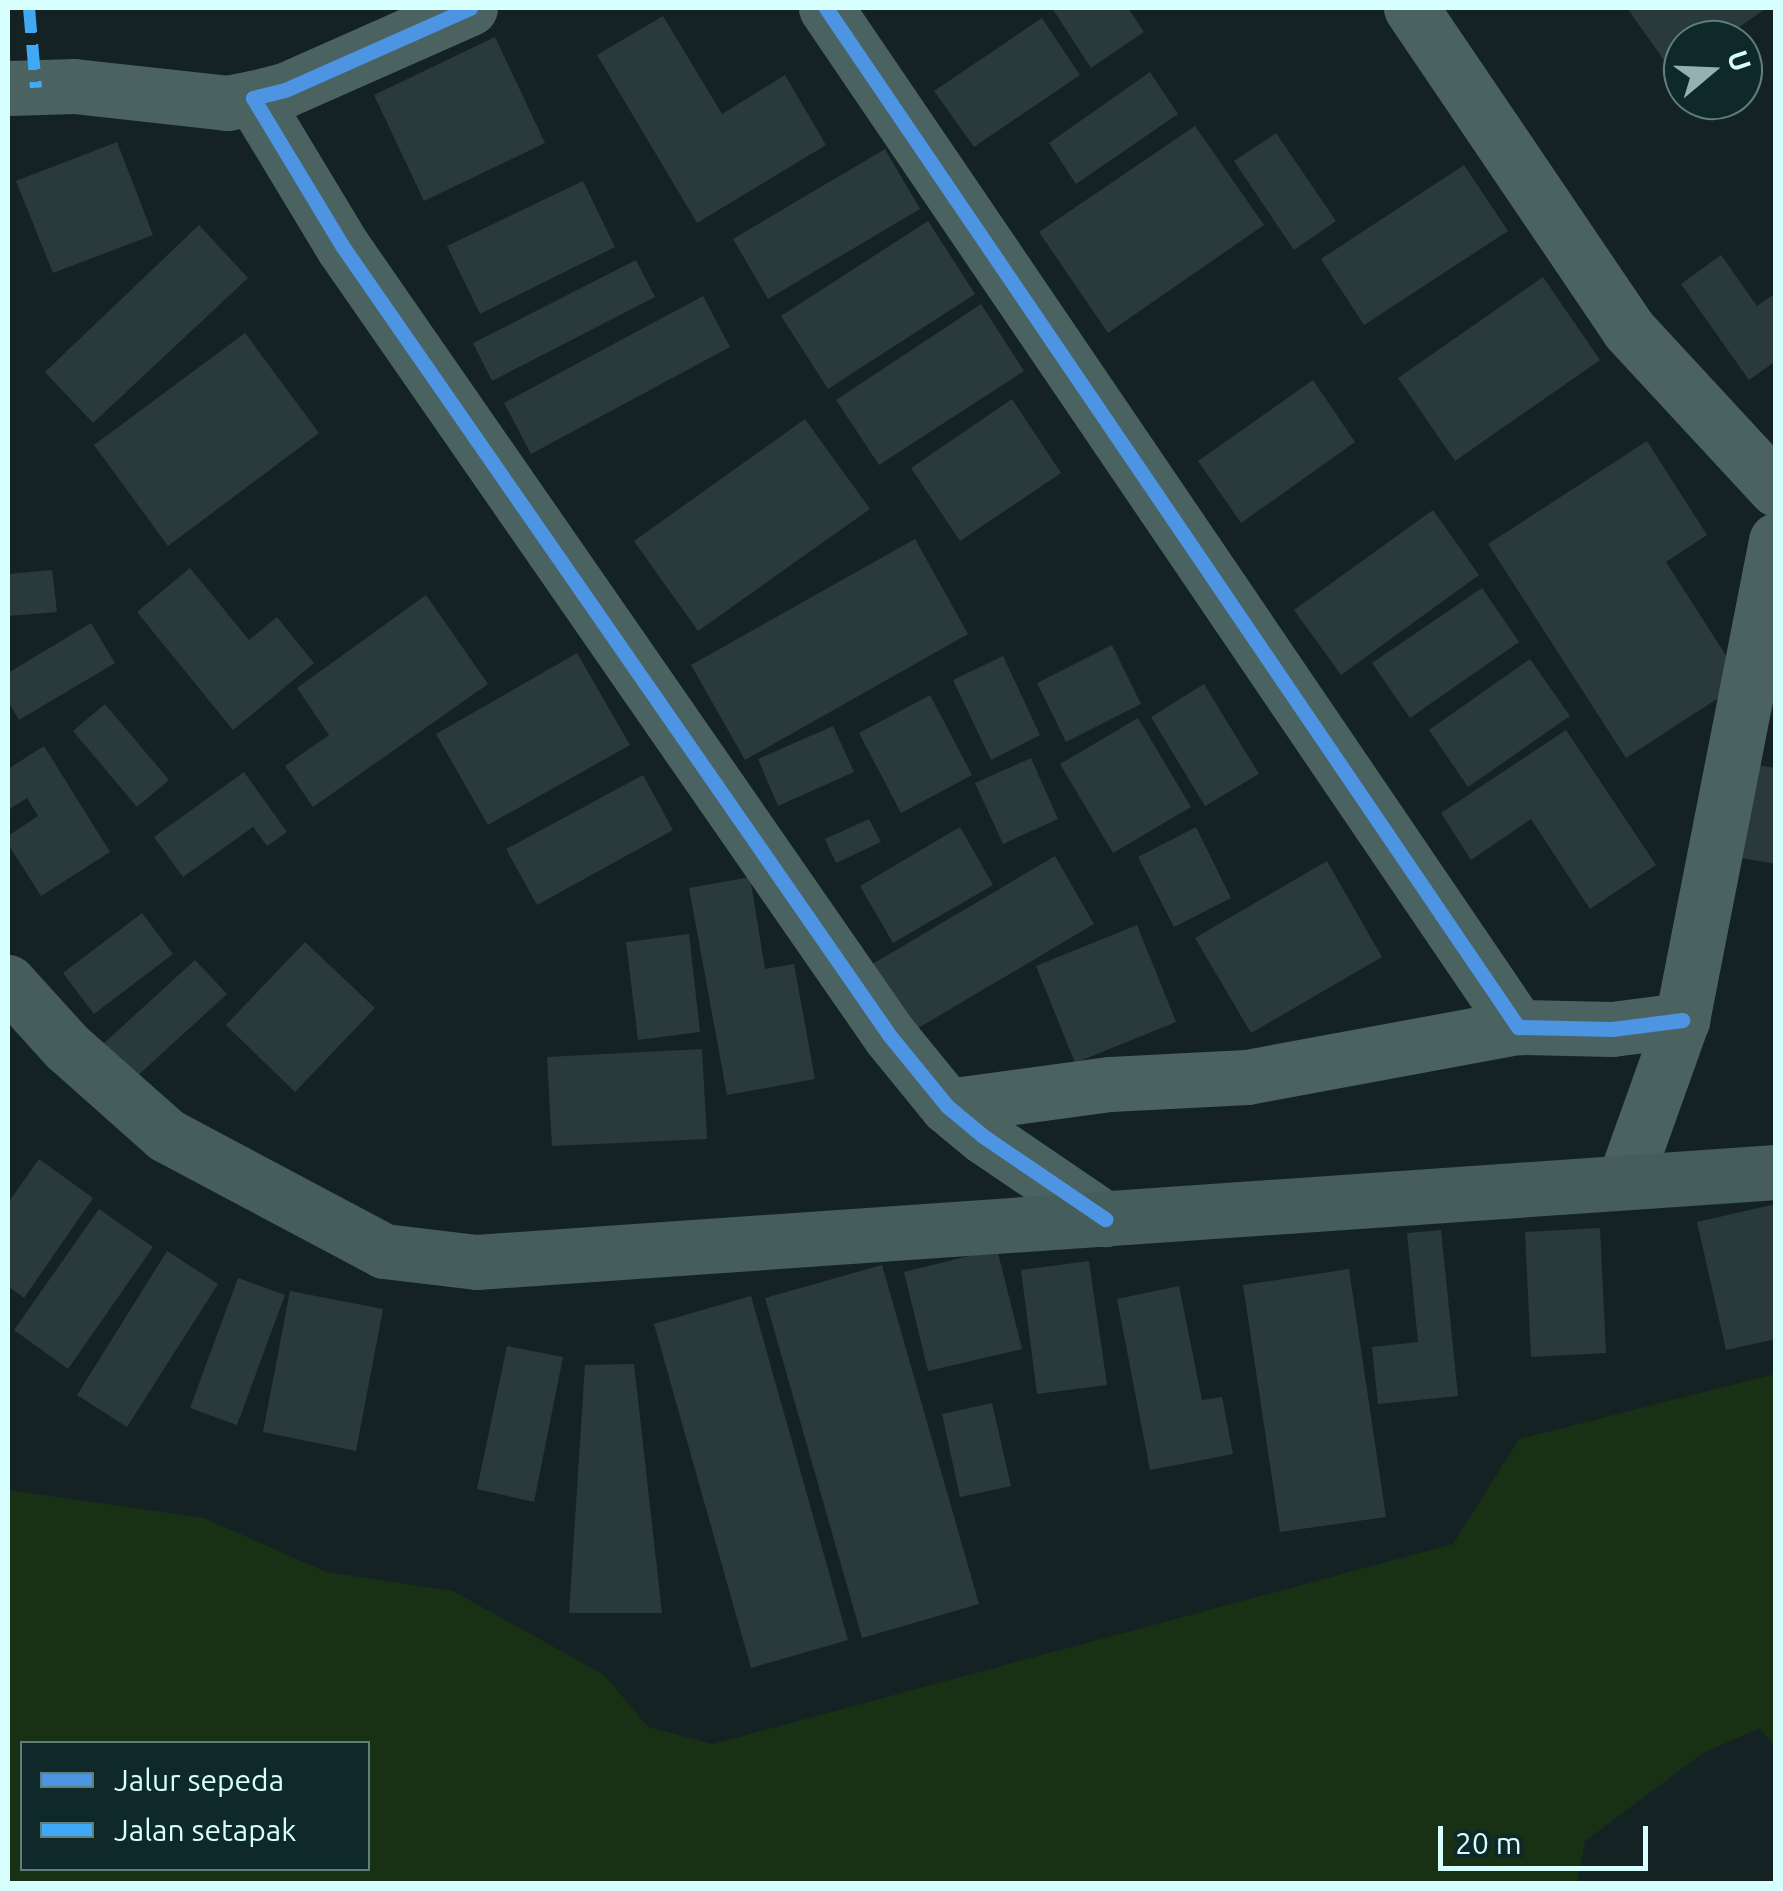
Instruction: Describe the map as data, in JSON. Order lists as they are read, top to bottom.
{
  "legend": ["Jalur sepeda", "Jalan setapak"],
  "scale_bar": "20 m",
  "north": "right"
}
